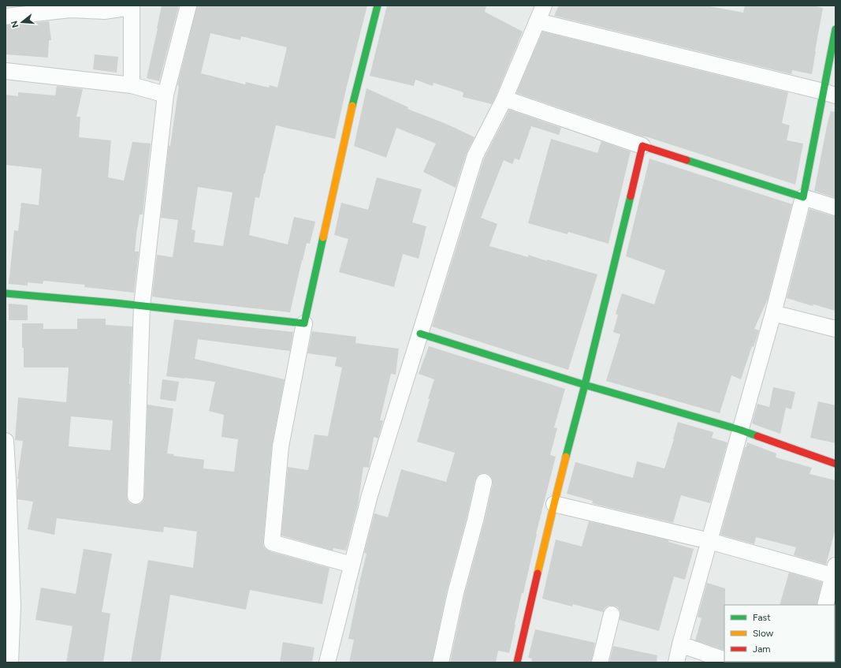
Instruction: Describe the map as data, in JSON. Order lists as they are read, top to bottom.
{
  "legend": ["Fast", "Slow", "Jam"],
  "north": "left"
}
